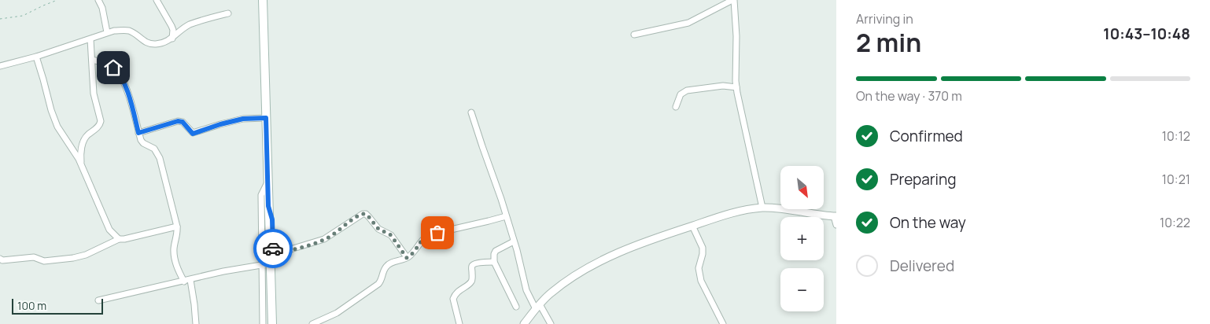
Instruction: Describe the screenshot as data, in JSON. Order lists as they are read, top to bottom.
{
  "scale_bar": "100 m",
  "north": "bottom right",
  "page": {
    "heading": ["2 min", "Arriving in", "10:43–10:48"],
    "bar": "On the way · 370 m",
    "list": [
      ["Confirmed", "10:12"],
      ["Preparing", "10:21"],
      ["On the way", "10:22"],
      "Delivered"
    ],
    "map_buttons": ["+", "−"],
    "scale": "100 m"
  }
}
